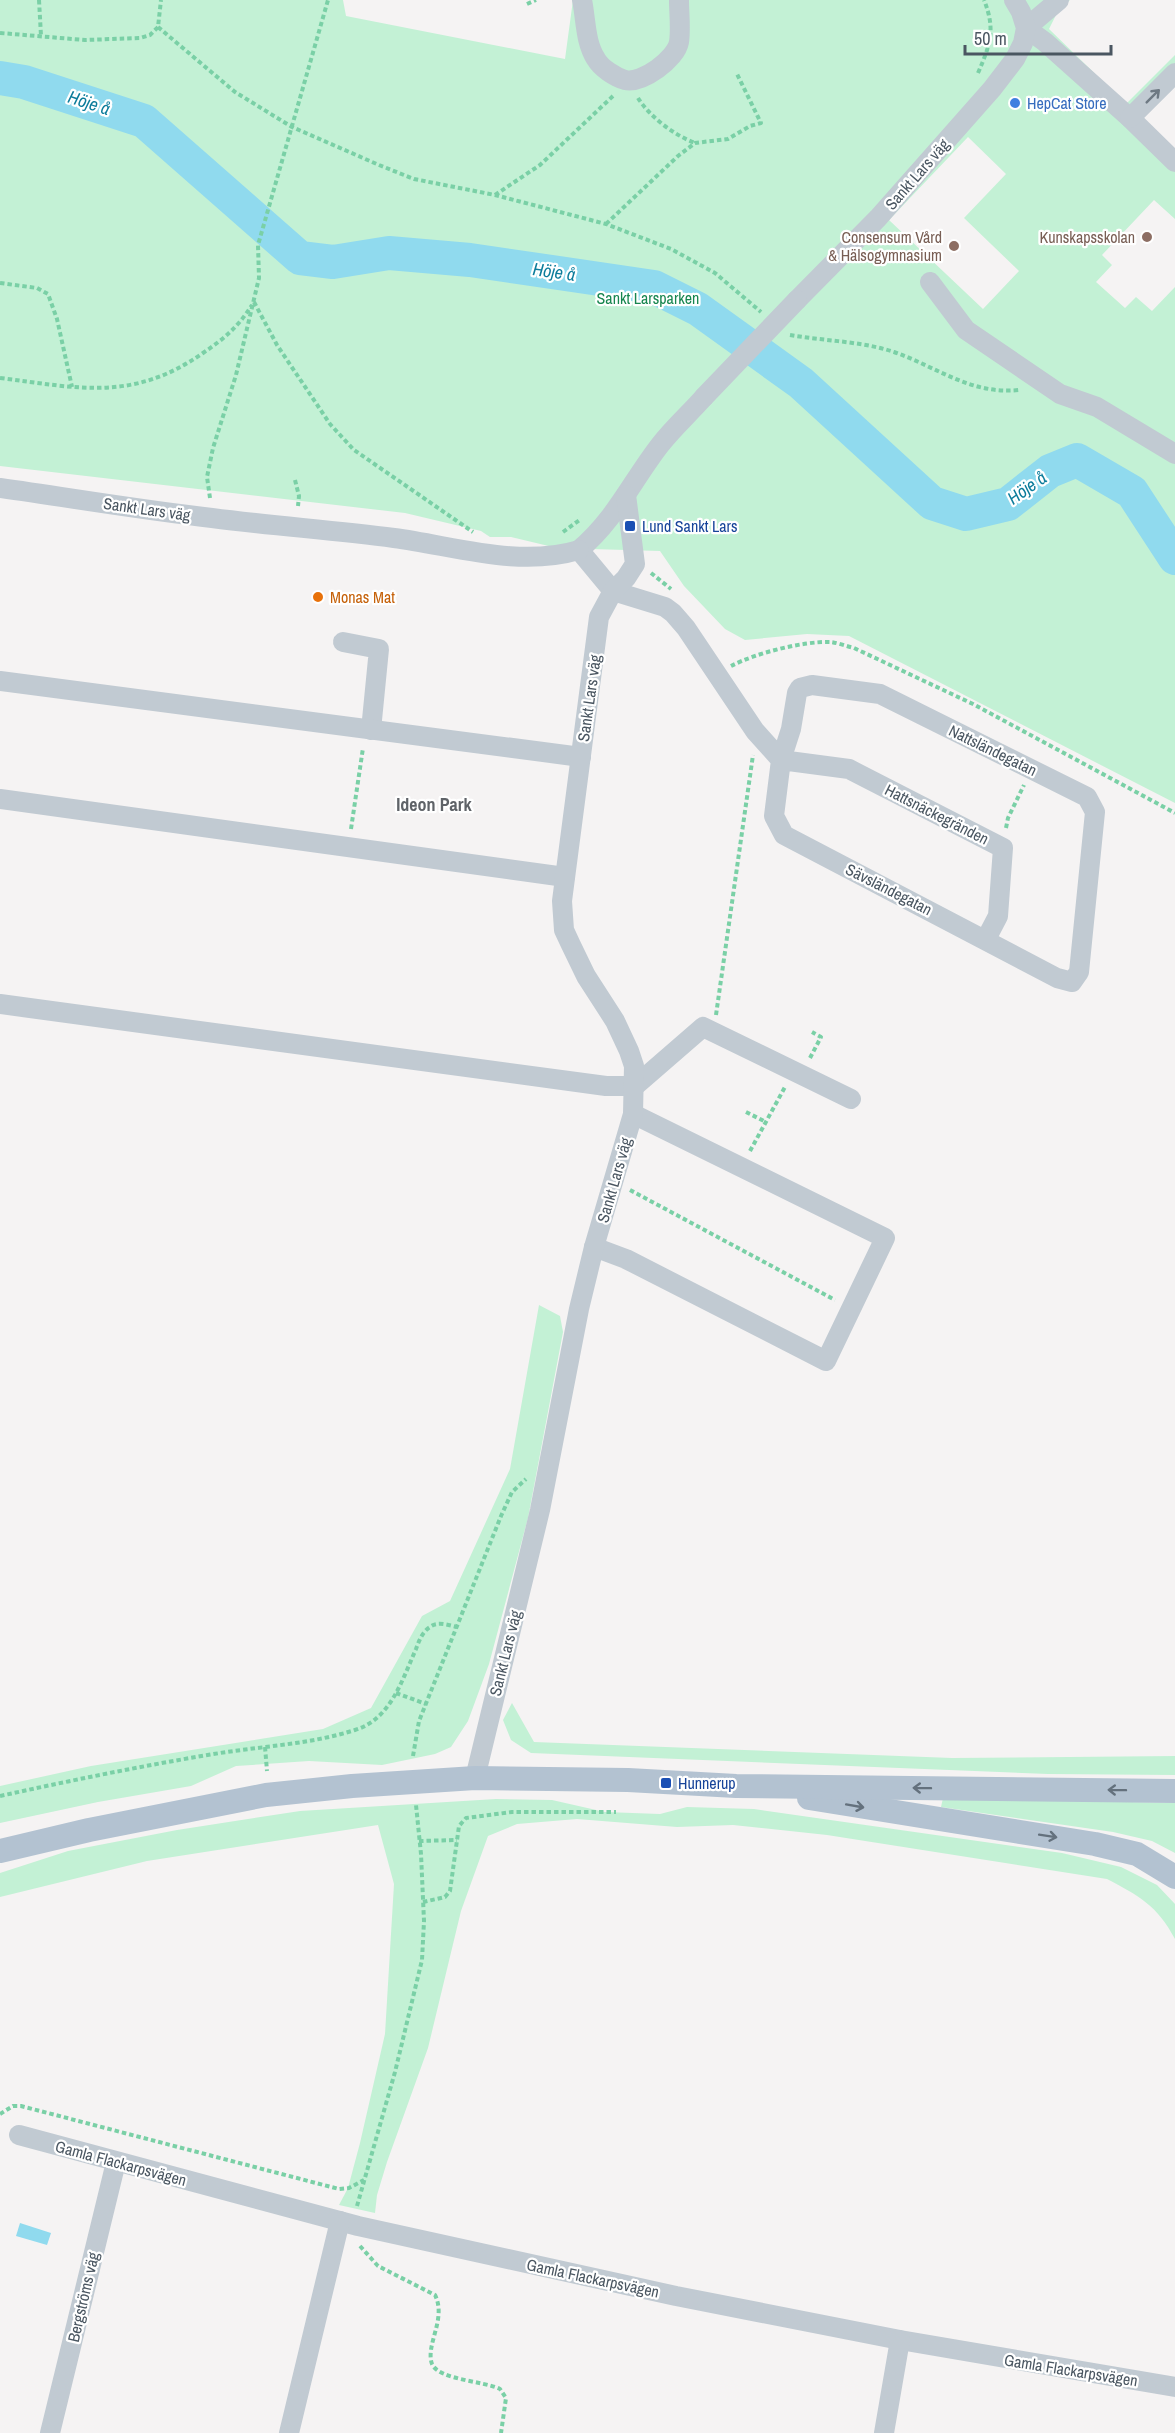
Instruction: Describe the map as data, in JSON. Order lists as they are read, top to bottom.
{
  "streets": {
    "street": [
      "Sankt Lars väg",
      "Nattsländegatan",
      "Hattsnäckegränden",
      "Sävsländegatan",
      "Gamla Flackarpsvägen",
      "Bergströms väg"
    ]
  },
  "crossings": [
    ["Nattsländegatan", "Hattsnäckegränden"],
    ["Nattsländegatan", "Sävsländegatan"],
    ["Hattsnäckegränden", "Sävsländegatan"],
    ["Gamla Flackarpsvägen", "Bergströms väg"]
  ],
  "districts": ["Ideon Park"],
  "water": ["Höje å"],
  "parks": ["Sankt Larsparken"],
  "places": {
    "other": [
      "HepCat Store",
      "Kunskapsskolan",
      "Consensum Vård & Hälsogymnasium",
      "Monas Mat"
    ],
    "transit": ["Lund Sankt Lars", "Hunnerup"]
  },
  "scale_bar": "50 m"
}
